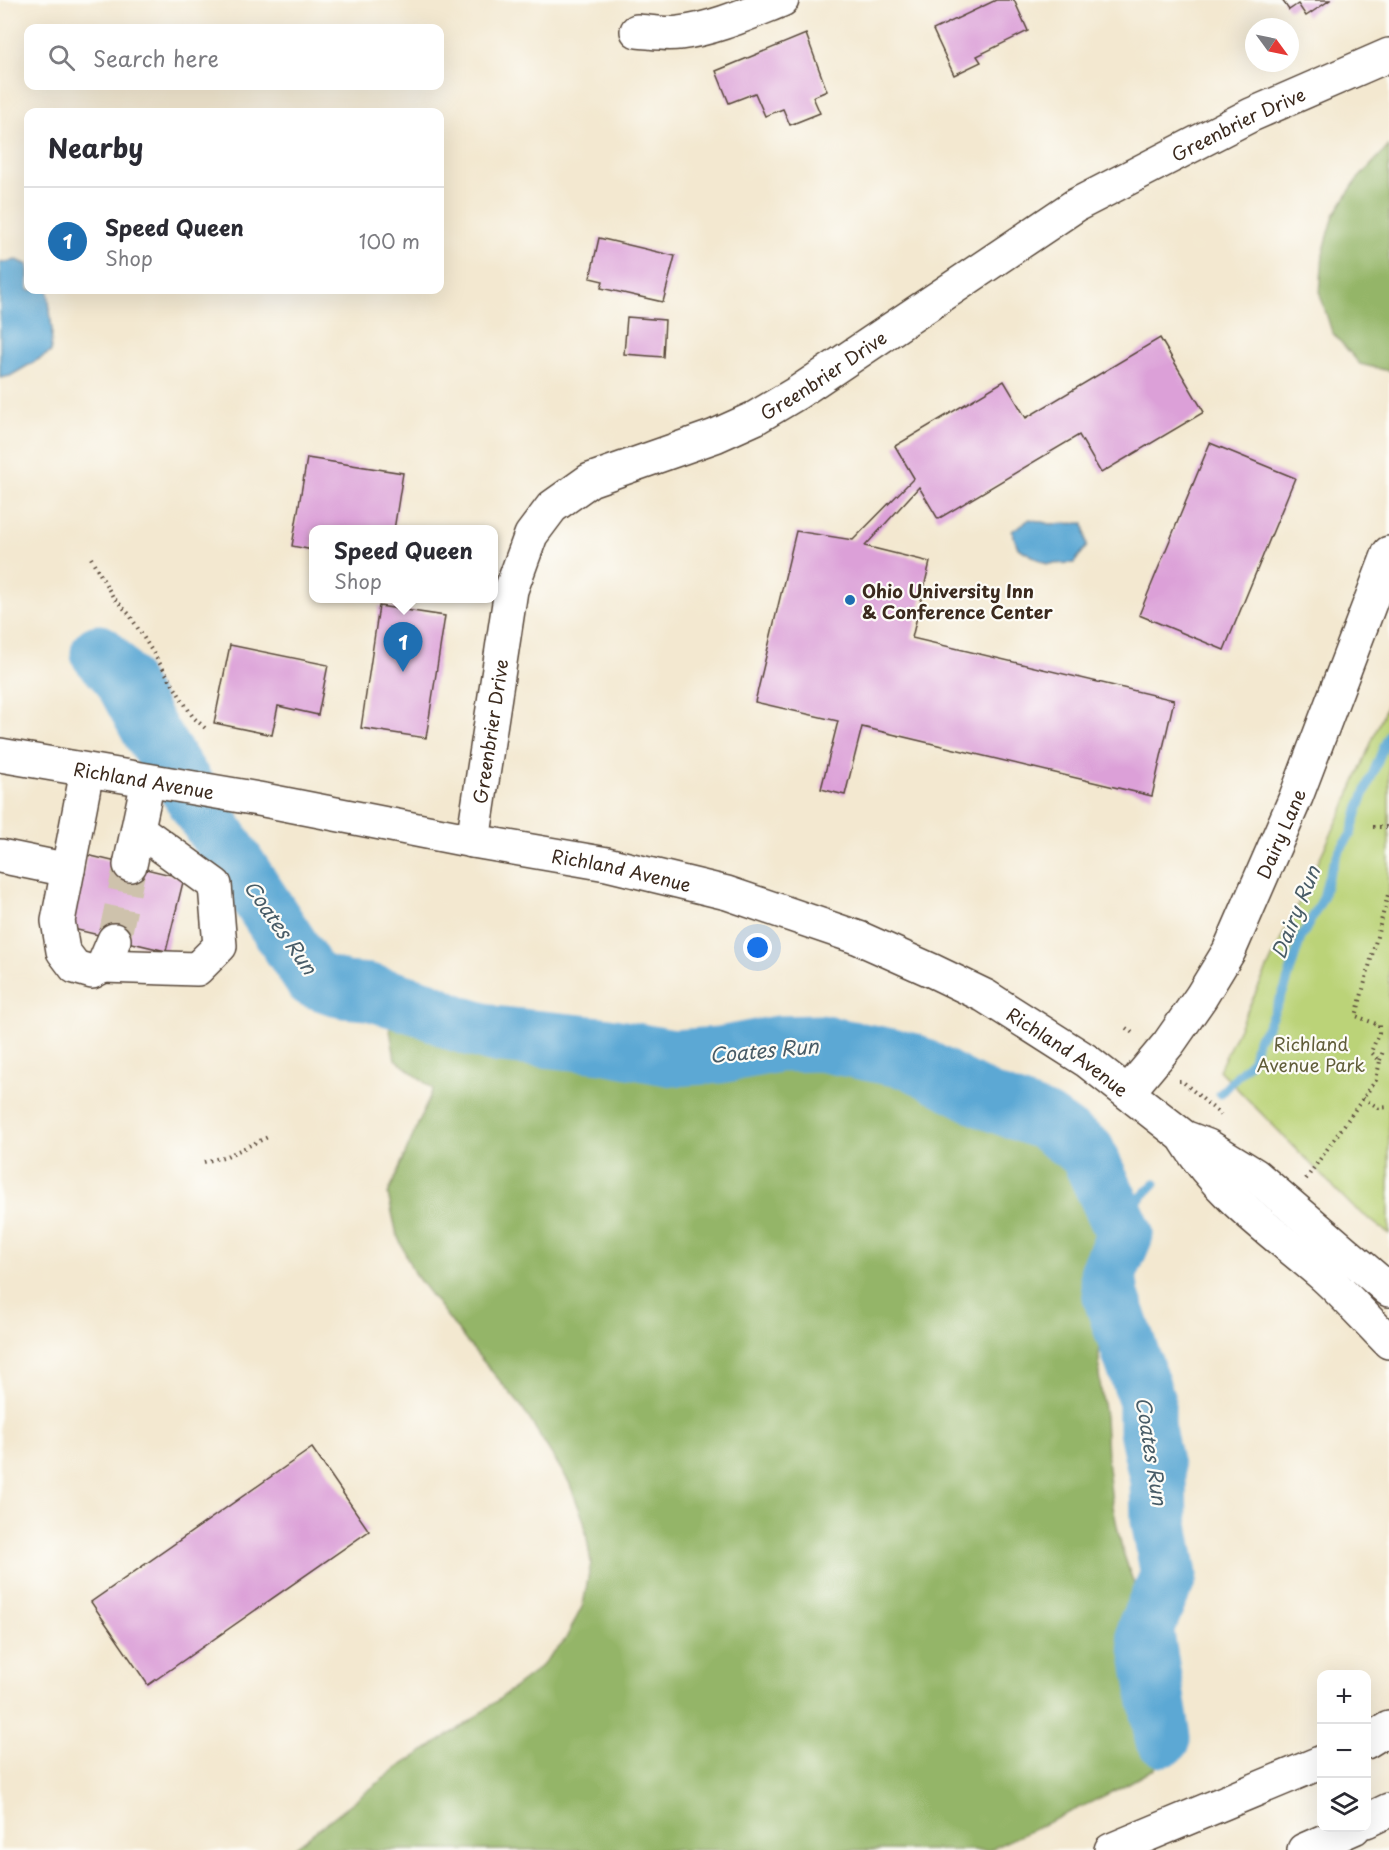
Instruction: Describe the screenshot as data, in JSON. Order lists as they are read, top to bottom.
{
  "streets": {
    "main road": ["Greenbrier Drive", "Richland Avenue", "Dairy Lane"]
  },
  "crossings": [
    ["Greenbrier Drive", "Richland Avenue"],
    ["Richland Avenue", "Dairy Lane"]
  ],
  "water": ["Dairy Run", "Coates Run"],
  "parks": ["Richland Avenue Park"],
  "places": ["Ohio University Inn & Conference Center"],
  "north": "bottom right",
  "page": {
    "search": "Search here",
    "heading": "Nearby",
    "list": [
      {
        "mark": "1",
        "name": "Speed Queen",
        "note": "Shop",
        "value": "100 m"
      }
    ],
    "popup": ["Speed Queen", "Shop"],
    "pins": "1",
    "map_buttons": ["+", "−"]
  }
}
